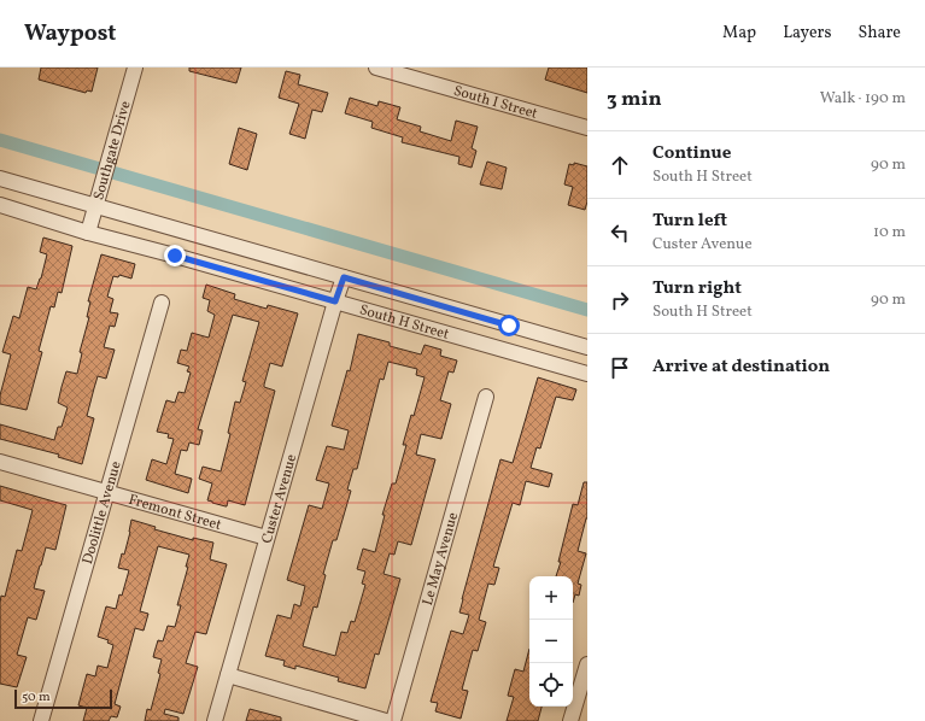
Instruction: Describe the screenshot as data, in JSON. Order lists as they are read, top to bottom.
{
  "streets": {
    "street": [
      "South I Street",
      "Southgate Drive",
      "South H Street",
      "Custer Avenue",
      "Fremont Street",
      "Doolittle Avenue",
      "Le May Avenue"
    ]
  },
  "crossings": [
    ["Southgate Drive", "South H Street"],
    ["South H Street", "Custer Avenue"],
    ["Custer Avenue", "Fremont Street"],
    ["Fremont Street", "Doolittle Avenue"]
  ],
  "scale_bar": "50 m",
  "page": {
    "header": "Waypost",
    "nav": ["Map", "Layers", "Share"],
    "heading": ["3 min", "Walk · 190 m"],
    "list": [
      ["Continue", "South H Street", "90 m"],
      ["Turn left", "Custer Avenue", "10 m"],
      ["Turn right", "South H Street", "90 m"],
      "Arrive at destination"
    ],
    "map_buttons": ["+", "−"],
    "scale": "50 m"
  }
}
